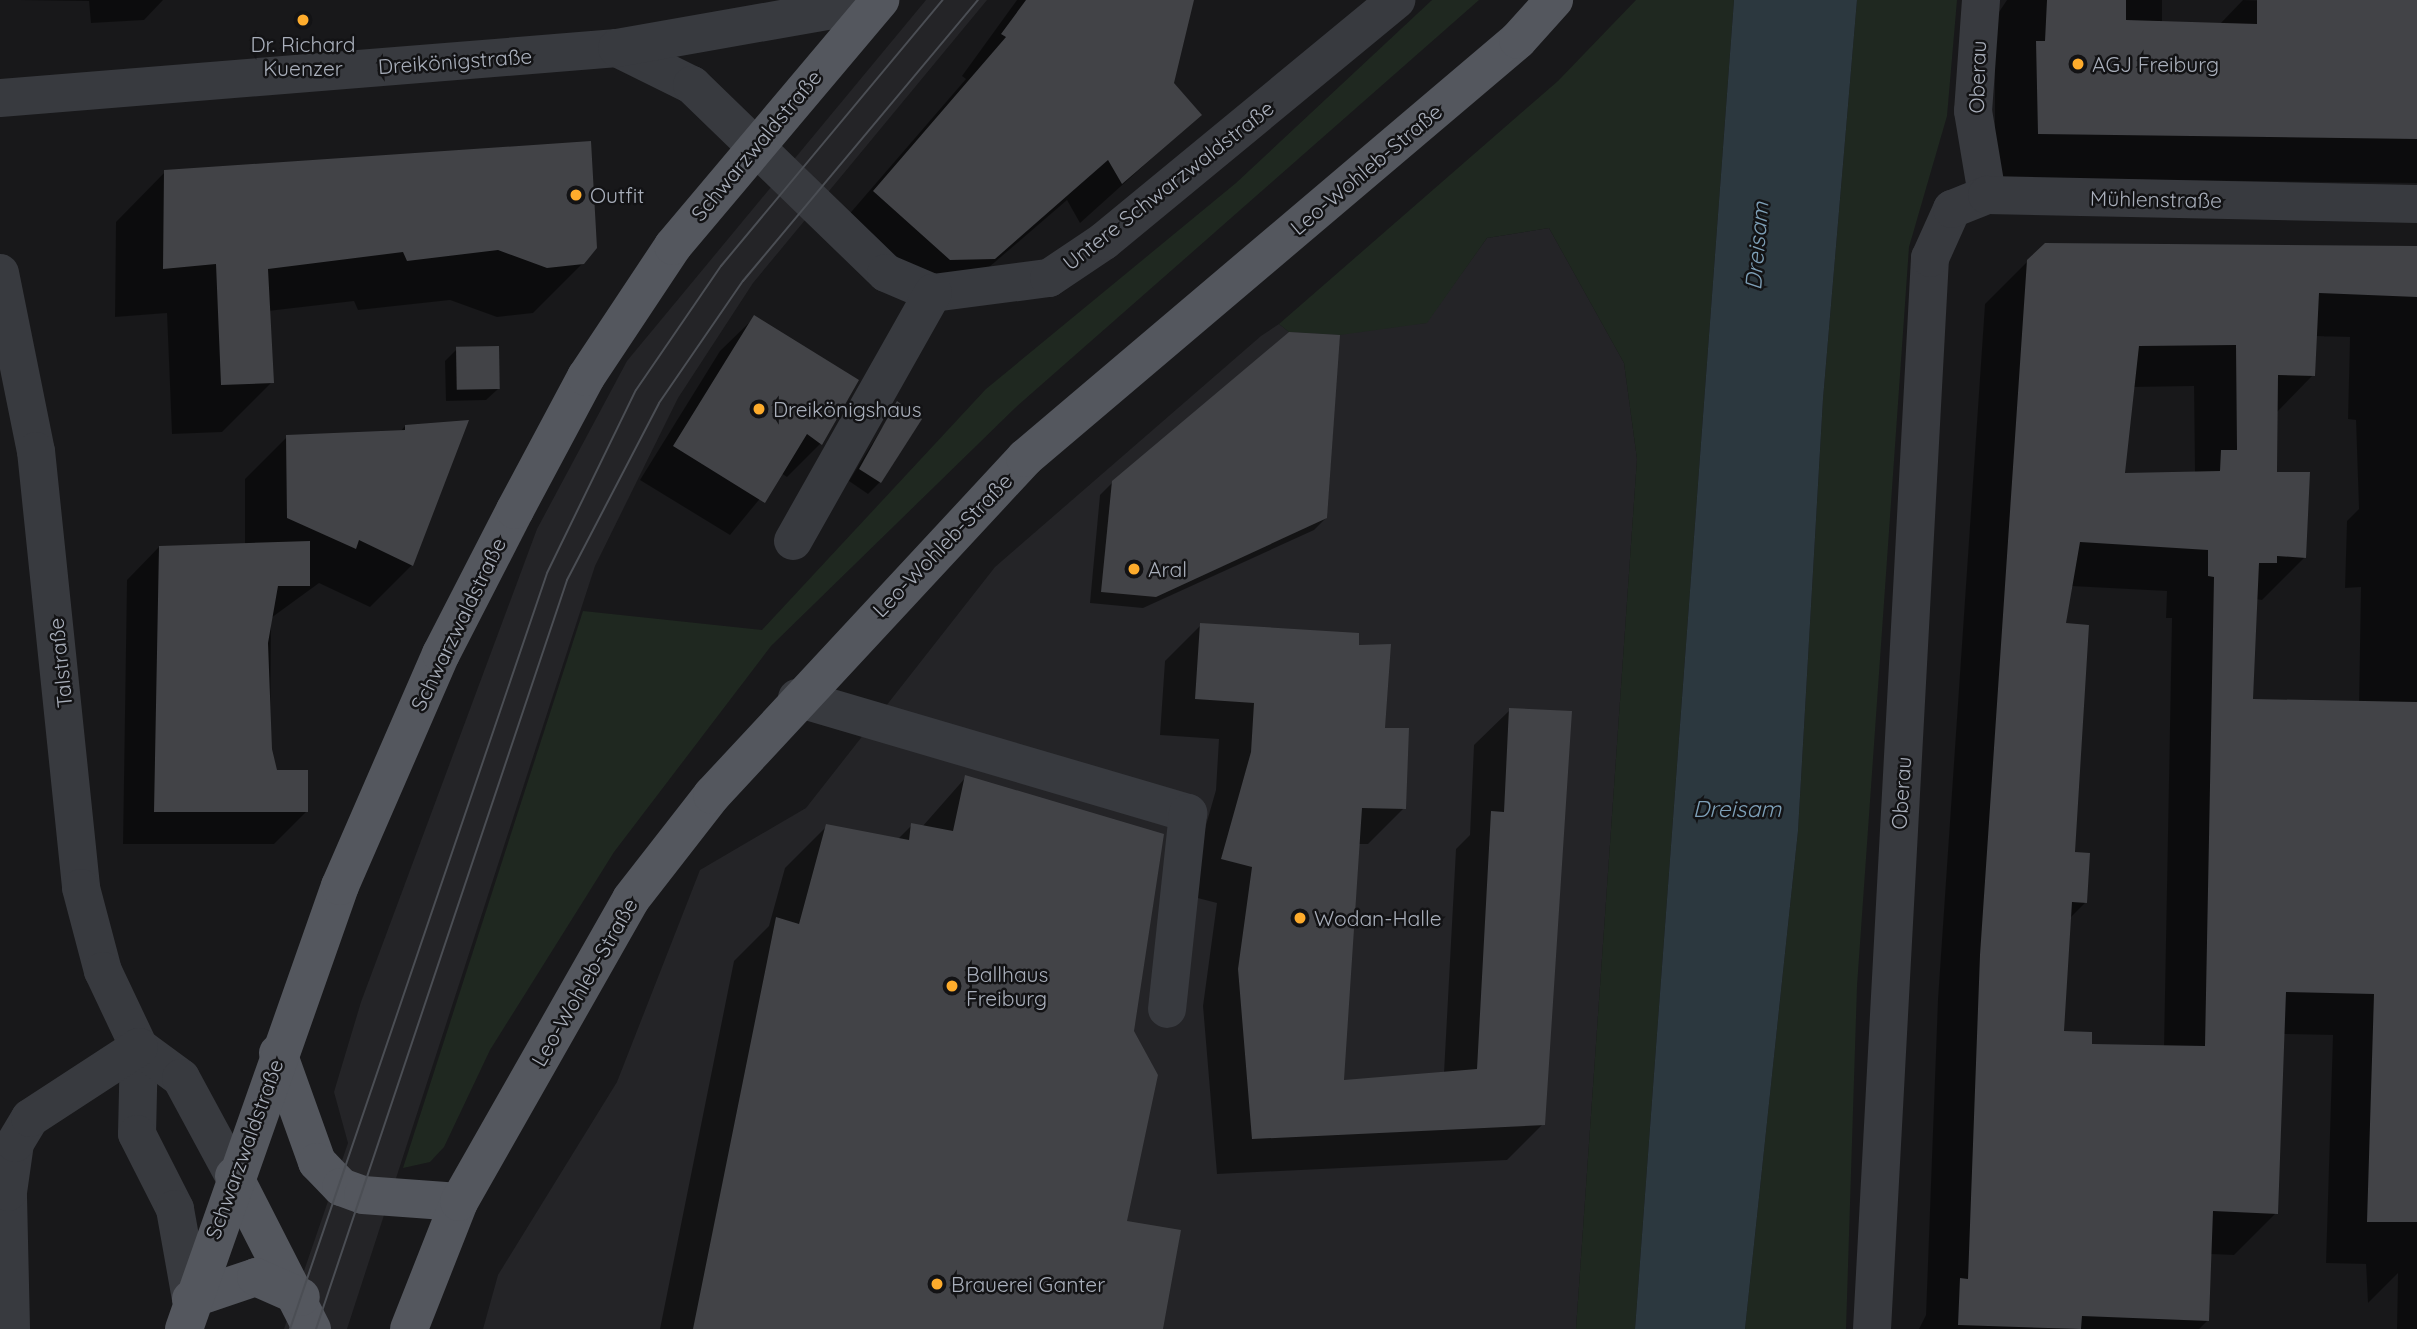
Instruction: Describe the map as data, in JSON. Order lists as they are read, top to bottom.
{
  "streets": {
    "main road": ["Schwarzwaldstraße", "Leo-Wohleb-Straße"],
    "street": [
      "Dreikönigstraße",
      "Oberau",
      "Untere Schwarzwaldstraße",
      "Mühlenstraße",
      "Talstraße"
    ]
  },
  "crossings": [
    ["Dreikönigstraße", "Schwarzwaldstraße"],
    ["Oberau", "Mühlenstraße"],
    ["Schwarzwaldstraße", "Talstraße"]
  ],
  "water": ["Dreisam"],
  "places": [
    "Dr. Richard Kuenzer",
    "AGJ Freiburg",
    "Outfit",
    "Dreikönigshaus",
    "Aral",
    "Wodan-Halle",
    "Ballhaus Freiburg",
    "Brauerei Ganter"
  ]
}
